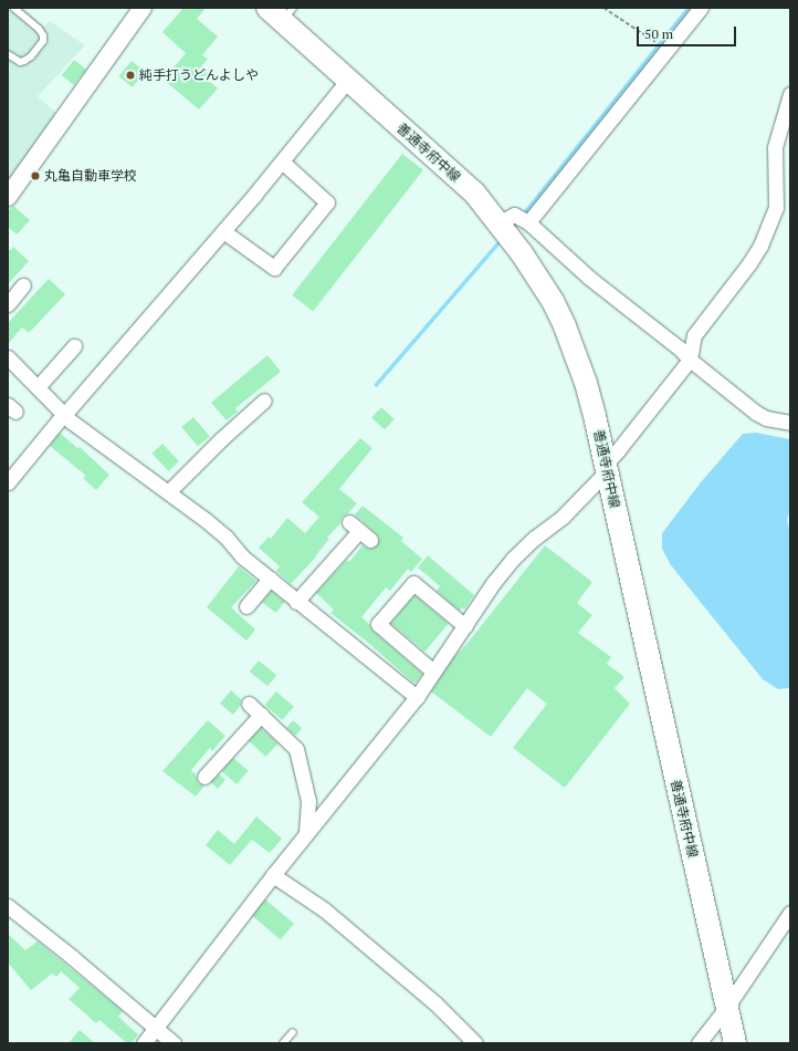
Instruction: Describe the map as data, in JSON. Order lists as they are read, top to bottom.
{
  "streets": {
    "main road": ["善通寺府中線"]
  },
  "places": ["純手打うどんよしや", "丸亀自動車学校"],
  "scale_bar": "50 m"
}
